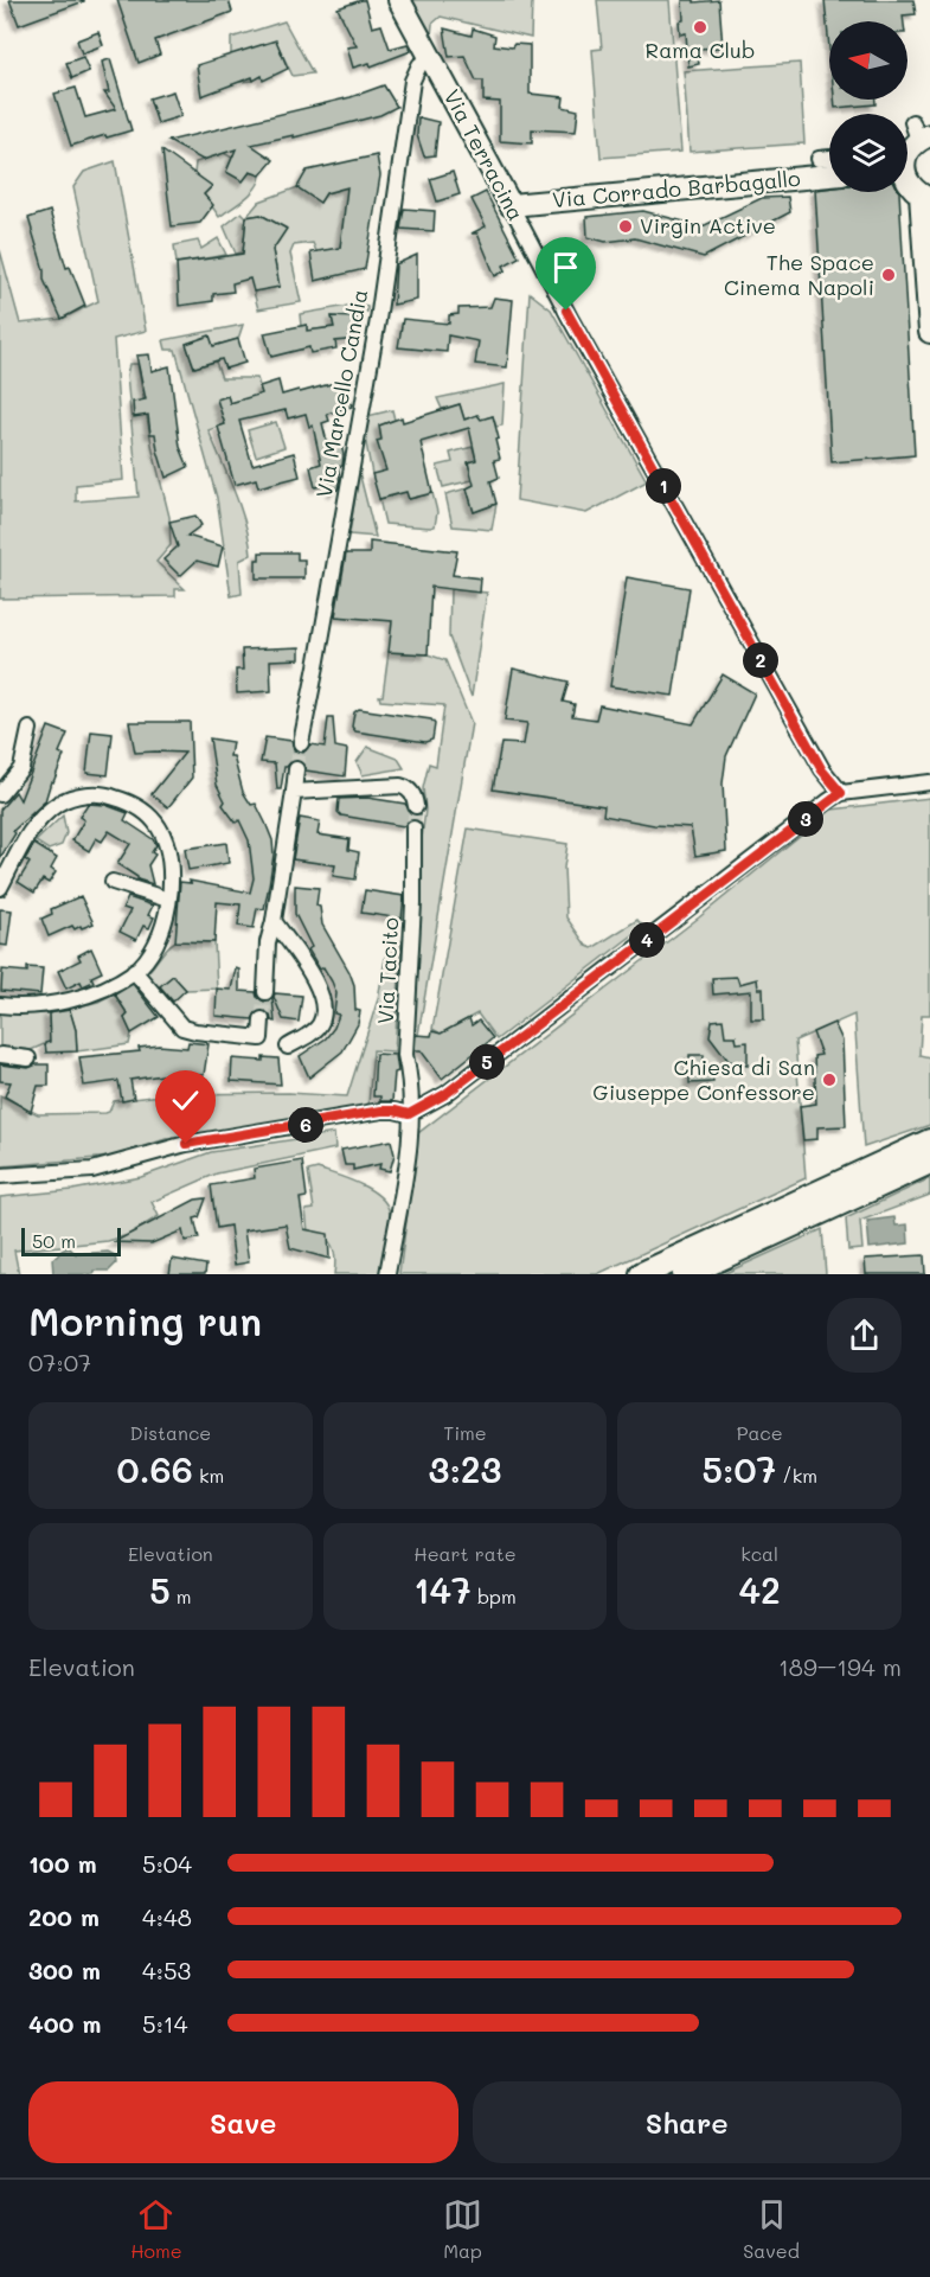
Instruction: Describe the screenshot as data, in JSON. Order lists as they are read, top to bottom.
{
  "streets": {
    "main road": ["Via Terracina", "Via Corrado Barbagallo"],
    "street": ["Via Marcello Candia", "Via Tacito"]
  },
  "crossings": [
    ["Via Terracina", "Via Corrado Barbagallo"],
    ["Via Terracina", "Via Marcello Candia"]
  ],
  "places": [
    "Rama Club",
    "Virgin Active",
    "The Space Cinema Napoli",
    "Chiesa di San Giuseppe Confessore"
  ],
  "scale_bar": "50 m",
  "north": "left",
  "page": {
    "pins": [
      "1",
      "2",
      "3",
      "4",
      "5",
      "6"
    ],
    "scale": "50 m",
    "heading": ["Morning run", "07:07"],
    "stats": [
      ["Distance", "0.66 km"],
      ["Time", "3:23"],
      ["Pace", "5:07 /km"],
      ["Elevation", "5 m"],
      ["Heart rate", "147 bpm"],
      ["kcal", "42"]
    ],
    "chart": ["Elevation", "189–194 m"],
    "list": [
      {
        "name": "100 m",
        "note": "5:04"
      },
      {
        "name": "200 m",
        "note": "4:48"
      },
      {
        "name": "300 m",
        "note": "4:53"
      },
      {
        "name": "400 m",
        "note": "5:14"
      }
    ],
    "buttons": ["Save", "Share"],
    "tabs": ["Home", "Map", "Saved"]
  }
}
